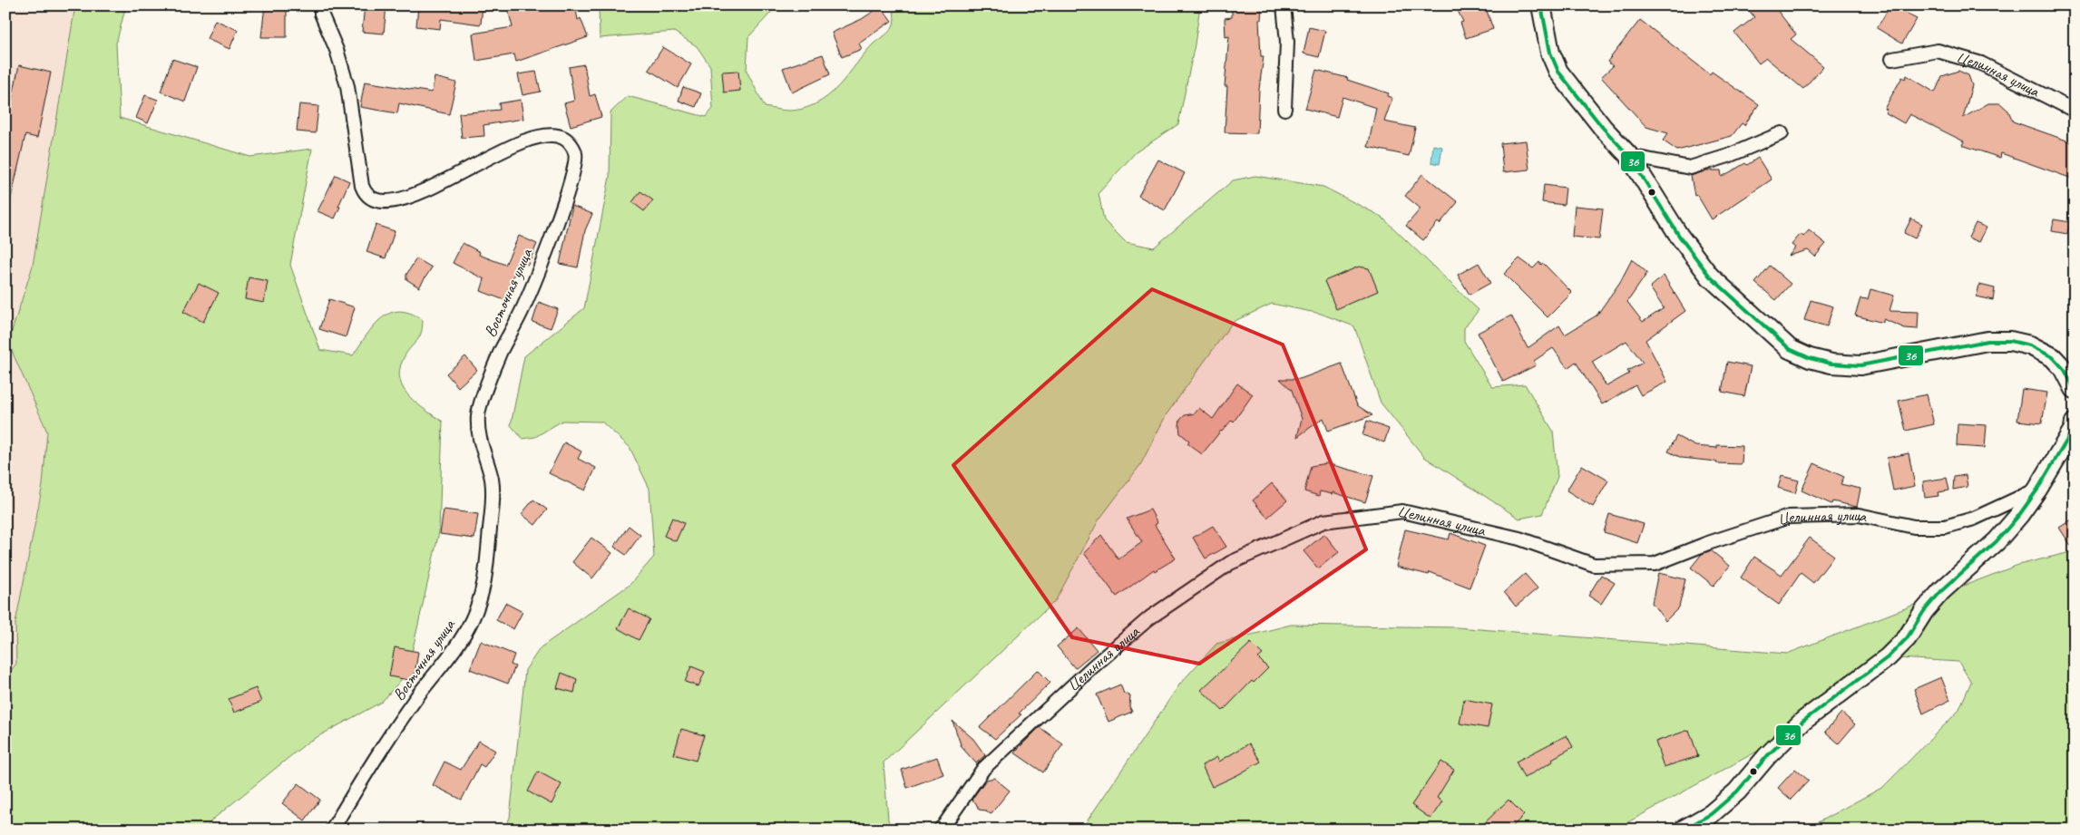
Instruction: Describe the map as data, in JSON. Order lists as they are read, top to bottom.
{
  "streets": {
    "street": ["Целинная улица", "Восточная улица"]
  },
  "lines": ["transit line 36"]
}
